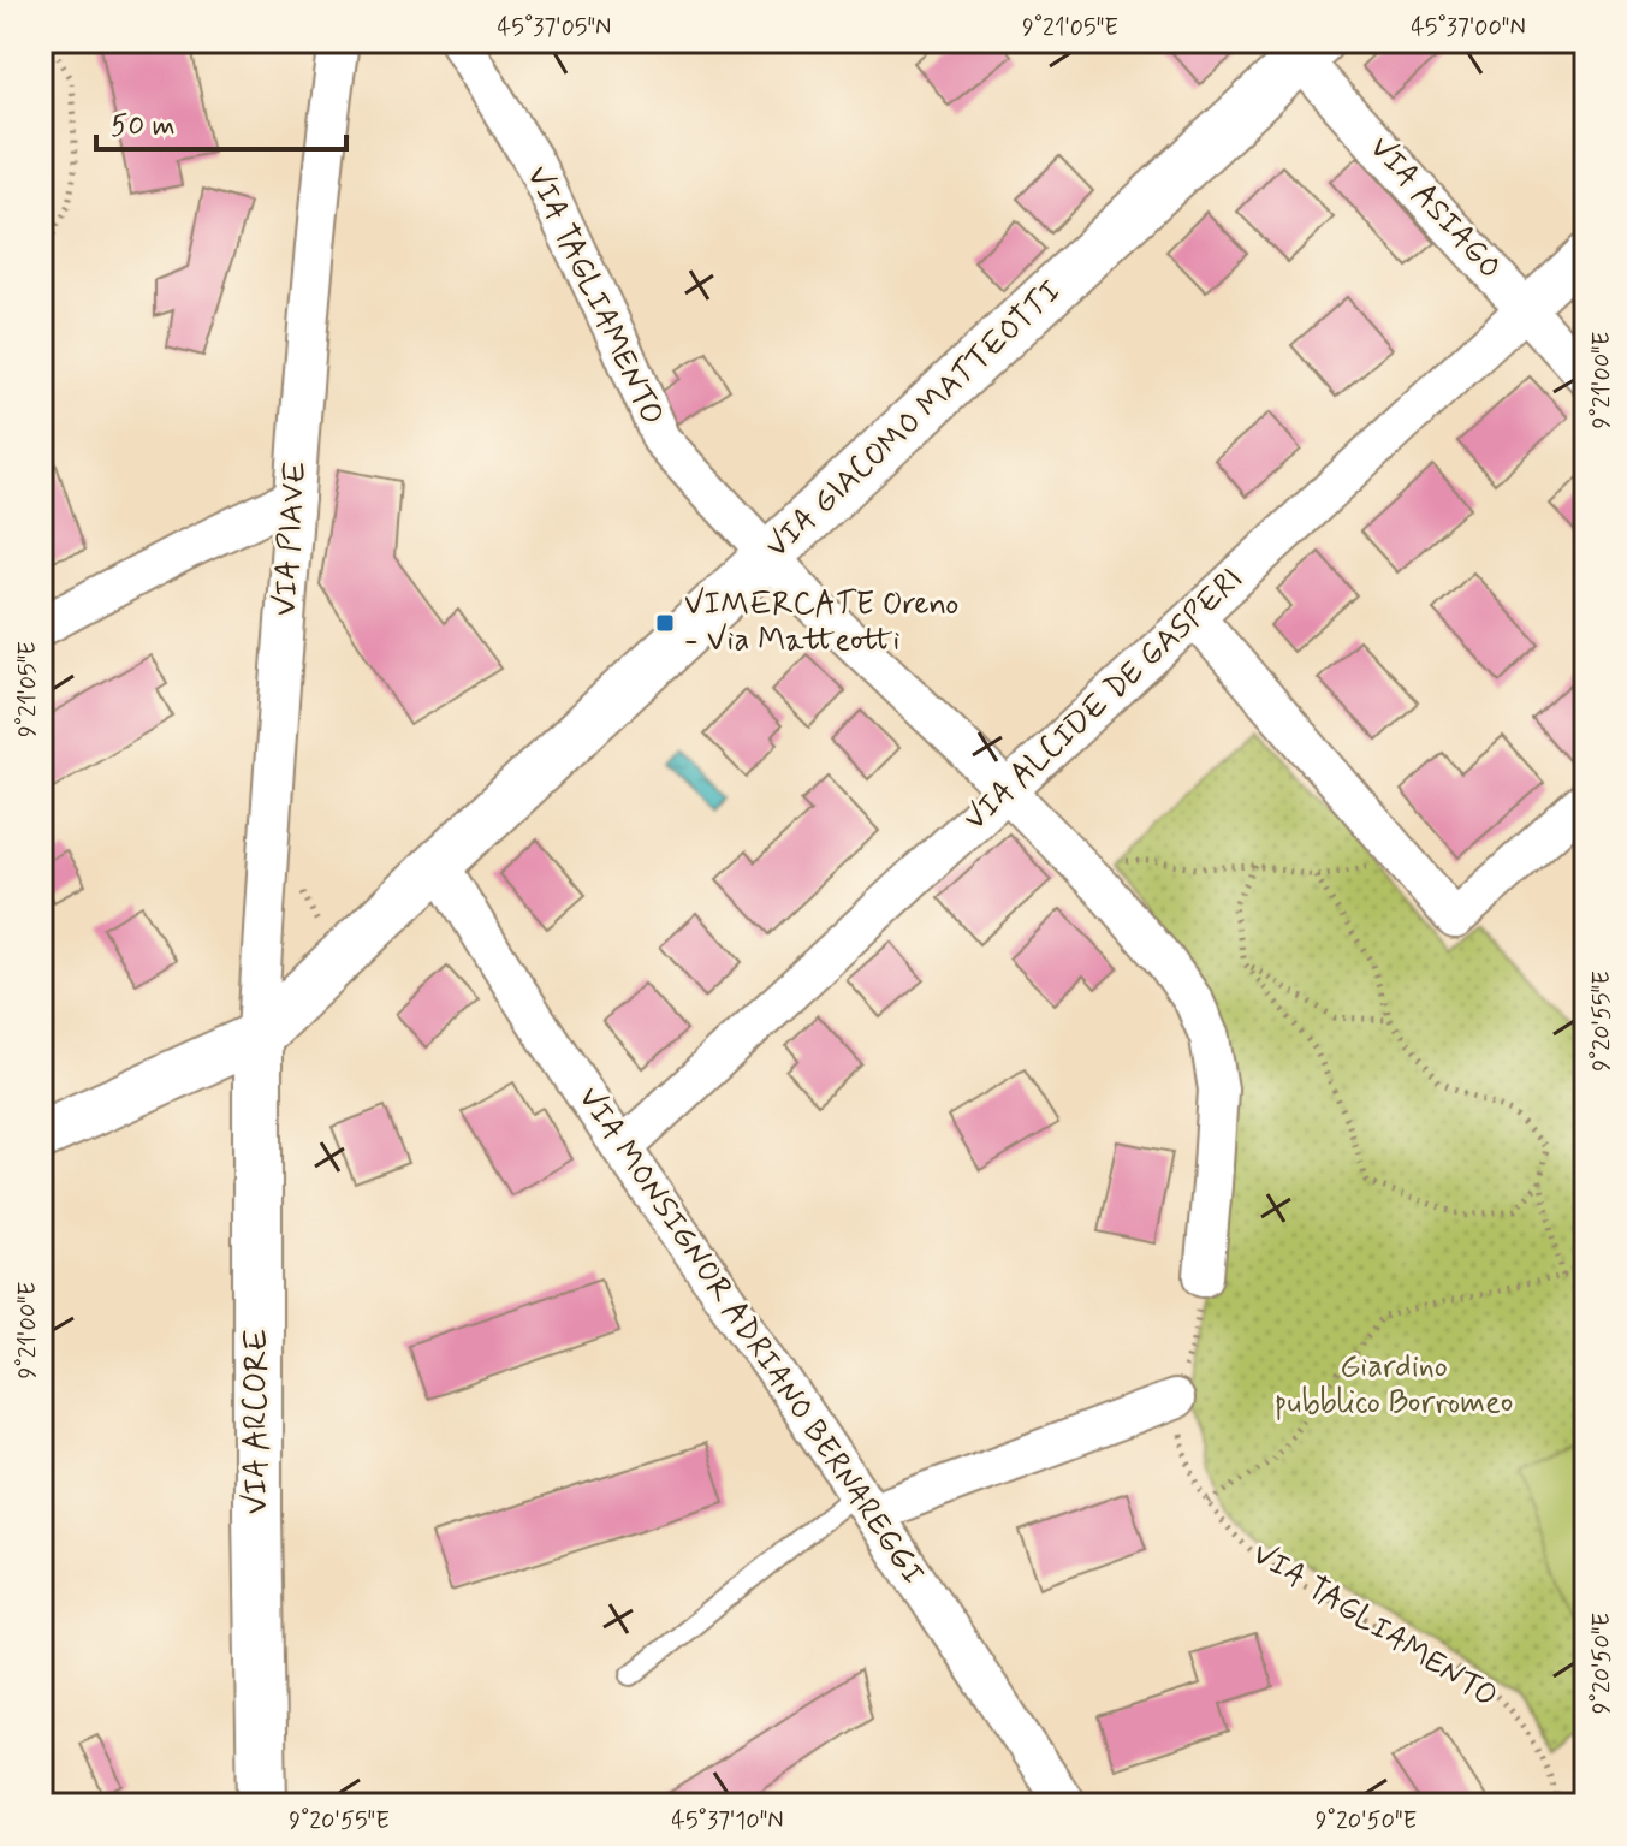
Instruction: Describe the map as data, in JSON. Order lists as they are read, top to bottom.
{
  "streets": {
    "street": [
      "VIA ASIAGO",
      "VIA TAGLIAMENTO",
      "VIA GIACOMO MATTEOTTI",
      "VIA PIAVE",
      "VIA ALCIDE DE GASPERI",
      "VIA MONSIGNOR ADRIANO BERNAREGGI",
      "VIA ARCORE"
    ]
  },
  "crossings": [
    ["VIA ASIAGO", "VIA GIACOMO MATTEOTTI"],
    ["VIA ASIAGO", "VIA ALCIDE DE GASPERI"],
    ["VIA TAGLIAMENTO", "VIA GIACOMO MATTEOTTI"],
    ["VIA TAGLIAMENTO", "VIA ALCIDE DE GASPERI"],
    ["VIA GIACOMO MATTEOTTI", "VIA PIAVE"],
    ["VIA GIACOMO MATTEOTTI", "VIA MONSIGNOR ADRIANO BERNAREGGI"],
    ["VIA GIACOMO MATTEOTTI", "VIA ARCORE"],
    ["VIA PIAVE", "VIA ARCORE"],
    ["VIA ALCIDE DE GASPERI", "VIA MONSIGNOR ADRIANO BERNAREGGI"]
  ],
  "parks": ["Giardino pubblico Borromeo"],
  "places": {
    "transit": ["VIMERCATE Oreno - Via Matteotti"]
  },
  "scale_bar": "50 m",
  "coordinates": [
    "45°37'05\"N",
    "9°21'05\"E",
    "45°37'00\"N",
    "9°21'00\"E",
    "9°20'55\"E",
    "9°20'50\"E",
    "45°37'10\"N"
  ]
}
